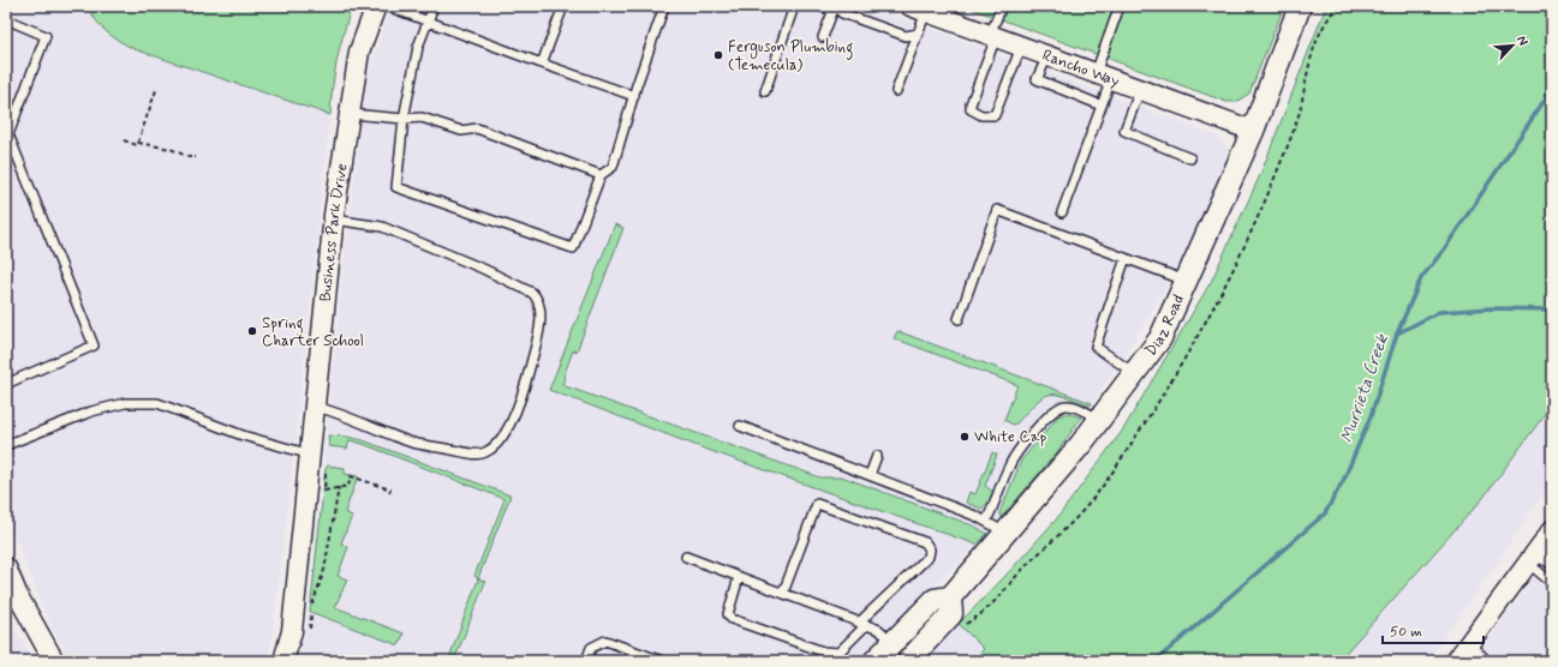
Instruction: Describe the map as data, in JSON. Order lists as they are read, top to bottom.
{
  "streets": {
    "main road": ["Diaz Road"],
    "street": ["Rancho Way", "Business Park Drive"]
  },
  "crossings": [
    ["Rancho Way", "Diaz Road"]
  ],
  "water": ["Murrieta Creek"],
  "places": ["Ferguson Plumbing (Temecula)", "Spring Charter School", "White Cap"],
  "scale_bar": "50 m",
  "north": "top right"
}
